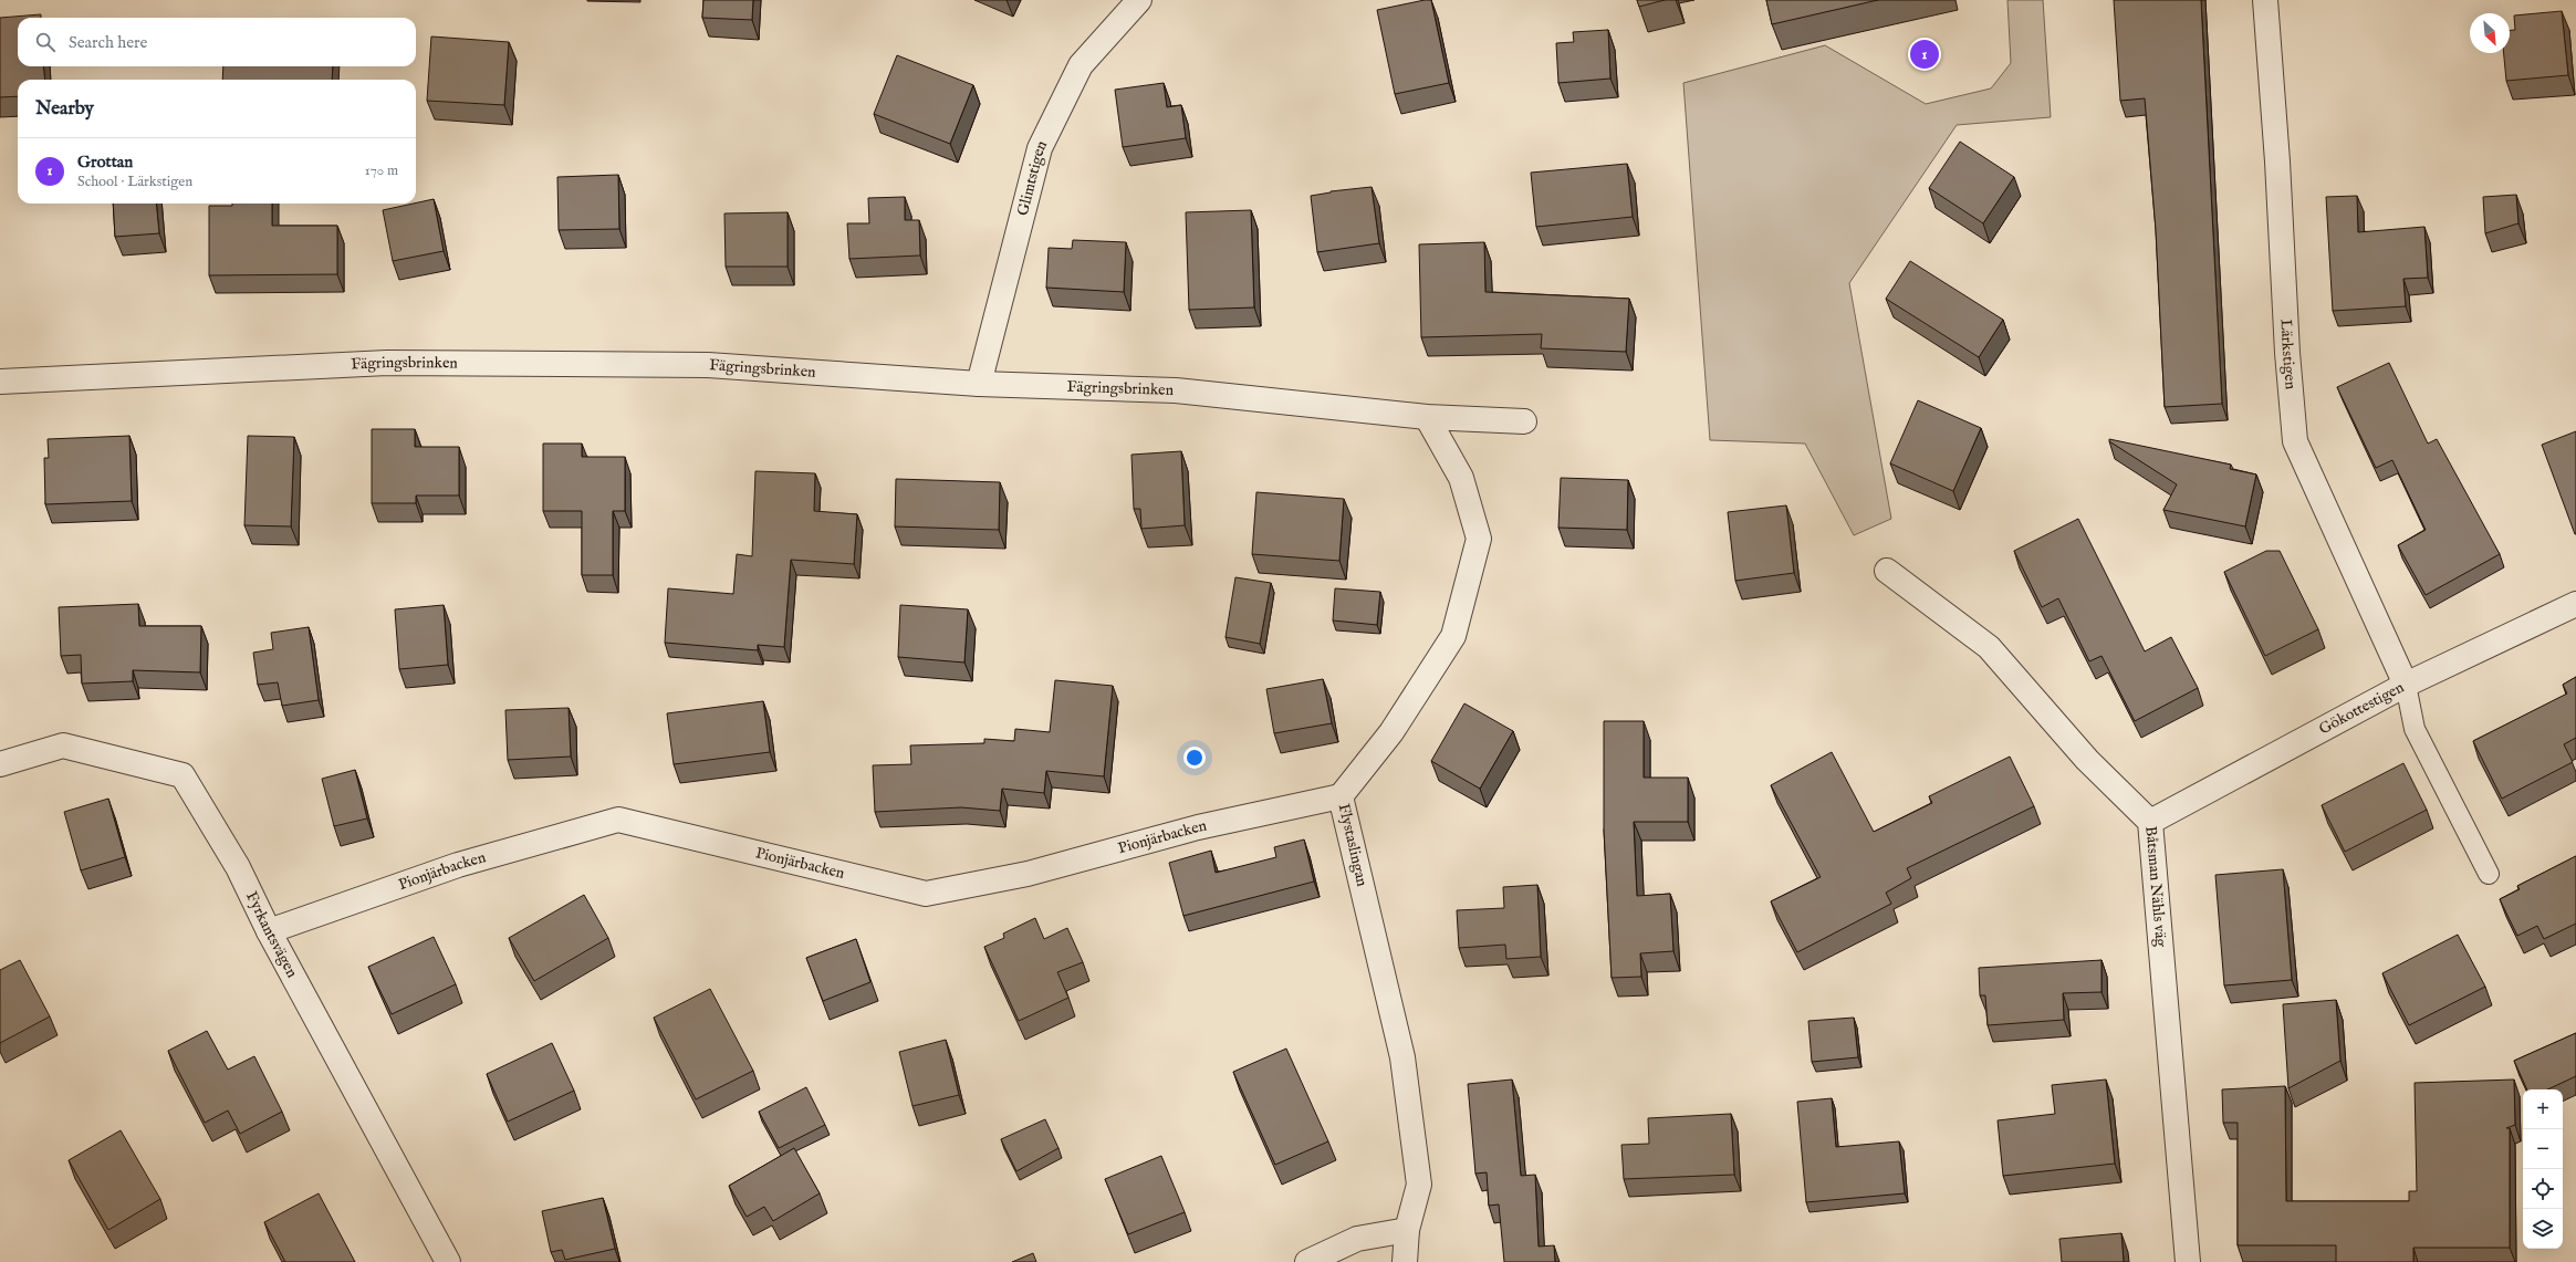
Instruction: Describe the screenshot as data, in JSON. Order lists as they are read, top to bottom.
{
  "streets": {
    "street": [
      "Glimtstigen",
      "Lärkstigen",
      "Fägringsbrinken",
      "Gökottestigen",
      "Pionjärbacken",
      "Flystaslingan",
      "Båtsman Nähls väg",
      "Fyrkantsvägen"
    ]
  },
  "crossings": [
    ["Glimtstigen", "Fägringsbrinken"],
    ["Lärkstigen", "Gökottestigen"],
    ["Fägringsbrinken", "Flystaslingan"],
    ["Gökottestigen", "Båtsman Nähls väg"],
    ["Pionjärbacken", "Flystaslingan"],
    ["Pionjärbacken", "Fyrkantsvägen"]
  ],
  "north": "bottom right",
  "page": {
    "search": "Search here",
    "pins": "1",
    "heading": "Nearby",
    "list": [
      {
        "mark": "1",
        "name": "Grottan",
        "note": "School · Lärkstigen",
        "value": "170 m"
      }
    ],
    "map_buttons": ["+", "−"]
  }
}
